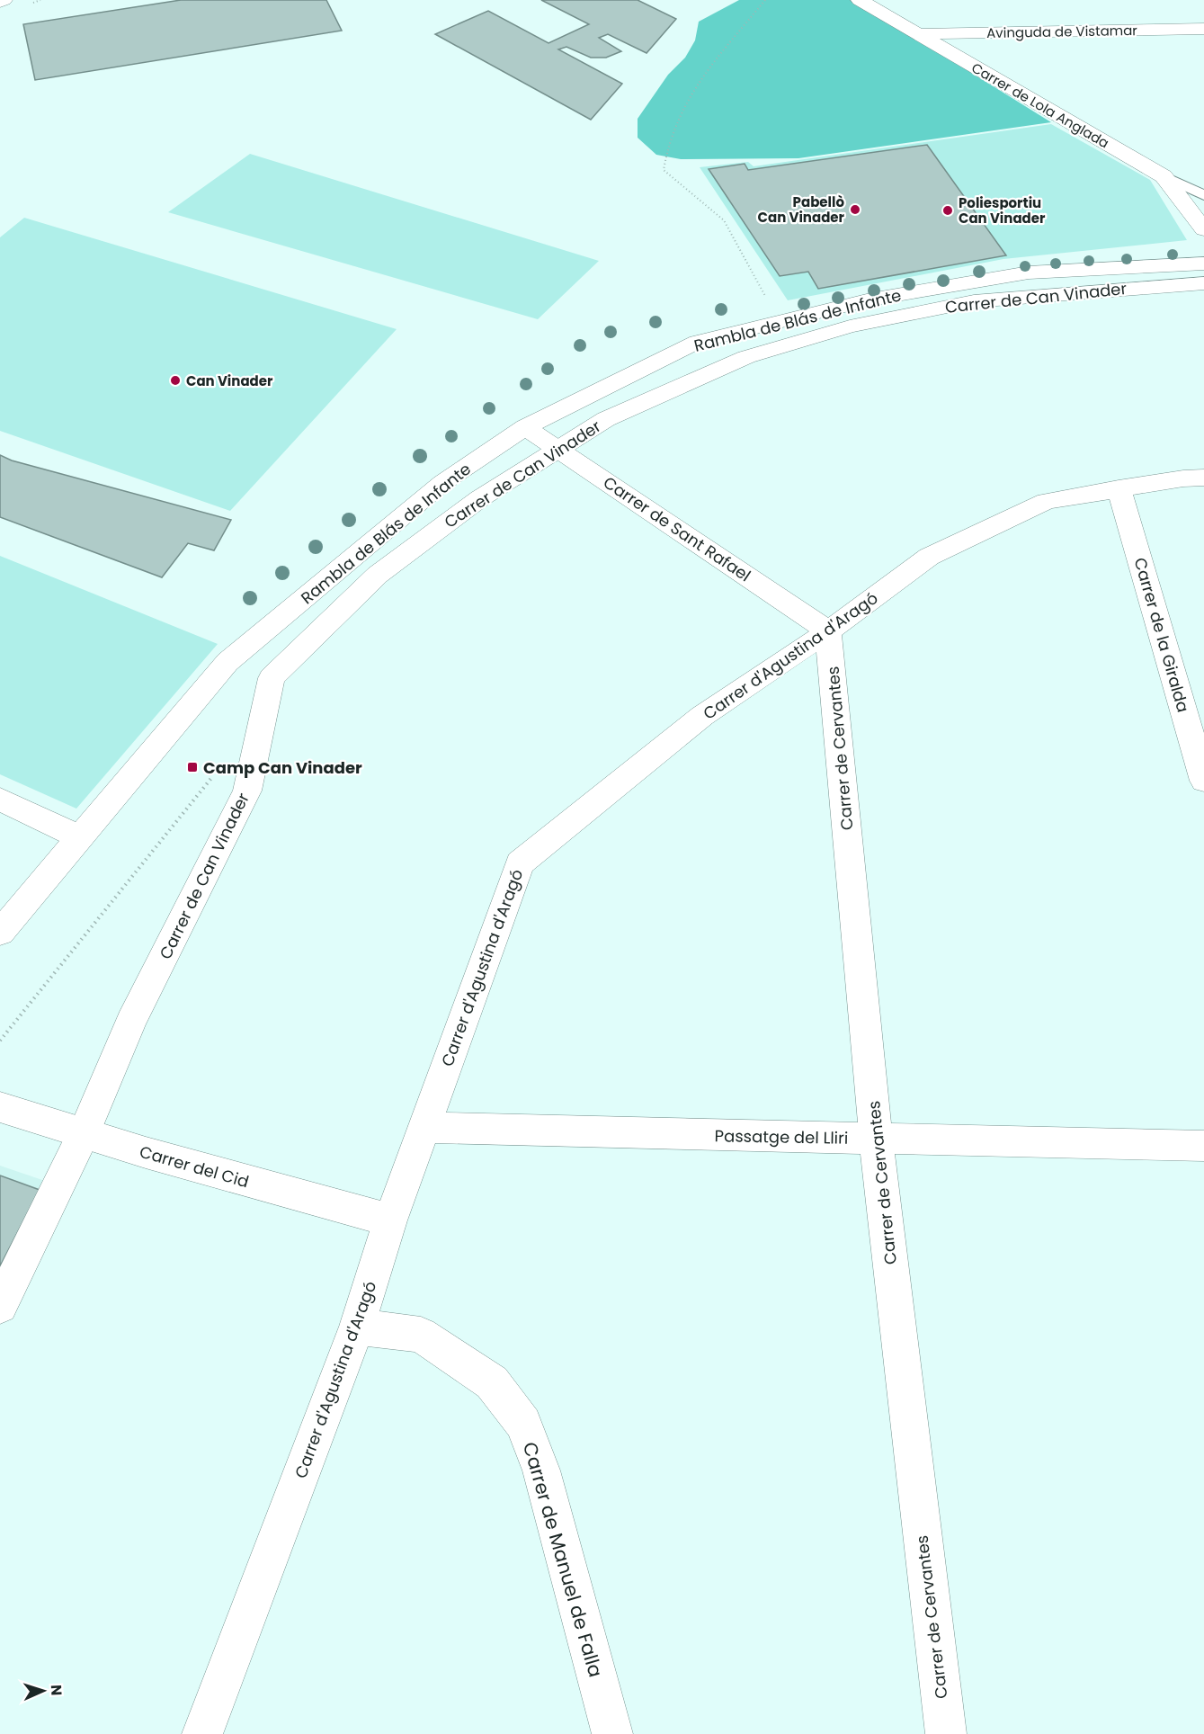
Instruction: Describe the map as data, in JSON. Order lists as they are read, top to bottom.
{
  "streets": {
    "street": [
      "Avinguda de Vistamar",
      "Carrer de Lola Anglada",
      "Carrer de Can Vinader",
      "Rambla de Blás de Infante",
      "Carrer de Sant Rafael",
      "Carrer de la Giralda",
      "Carrer d'Agustina d'Aragó",
      "Carrer de Cervantes",
      "Passatge del Lliri",
      "Carrer del Cid",
      "Carrer de Manuel de Falla"
    ]
  },
  "crossings": [
    ["Avinguda de Vistamar", "Carrer de Lola Anglada"],
    ["Carrer de Can Vinader", "Carrer de Sant Rafael"],
    ["Carrer de Can Vinader", "Carrer del Cid"],
    ["Rambla de Blás de Infante", "Carrer de Sant Rafael"],
    ["Carrer de Sant Rafael", "Carrer d'Agustina d'Aragó"],
    ["Carrer de Sant Rafael", "Carrer de Cervantes"],
    ["Carrer de la Giralda", "Carrer d'Agustina d'Aragó"],
    ["Carrer d'Agustina d'Aragó", "Carrer de Cervantes"],
    ["Carrer d'Agustina d'Aragó", "Passatge del Lliri"],
    ["Carrer d'Agustina d'Aragó", "Carrer del Cid"],
    ["Carrer d'Agustina d'Aragó", "Carrer de Manuel de Falla"],
    ["Carrer de Cervantes", "Passatge del Lliri"]
  ],
  "places": {
    "other": ["Pabellò Can Vinader", "Poliesportiu Can Vinader", "Can Vinader"],
    "transit": ["Camp Can Vinader"]
  },
  "north": "right"
}
